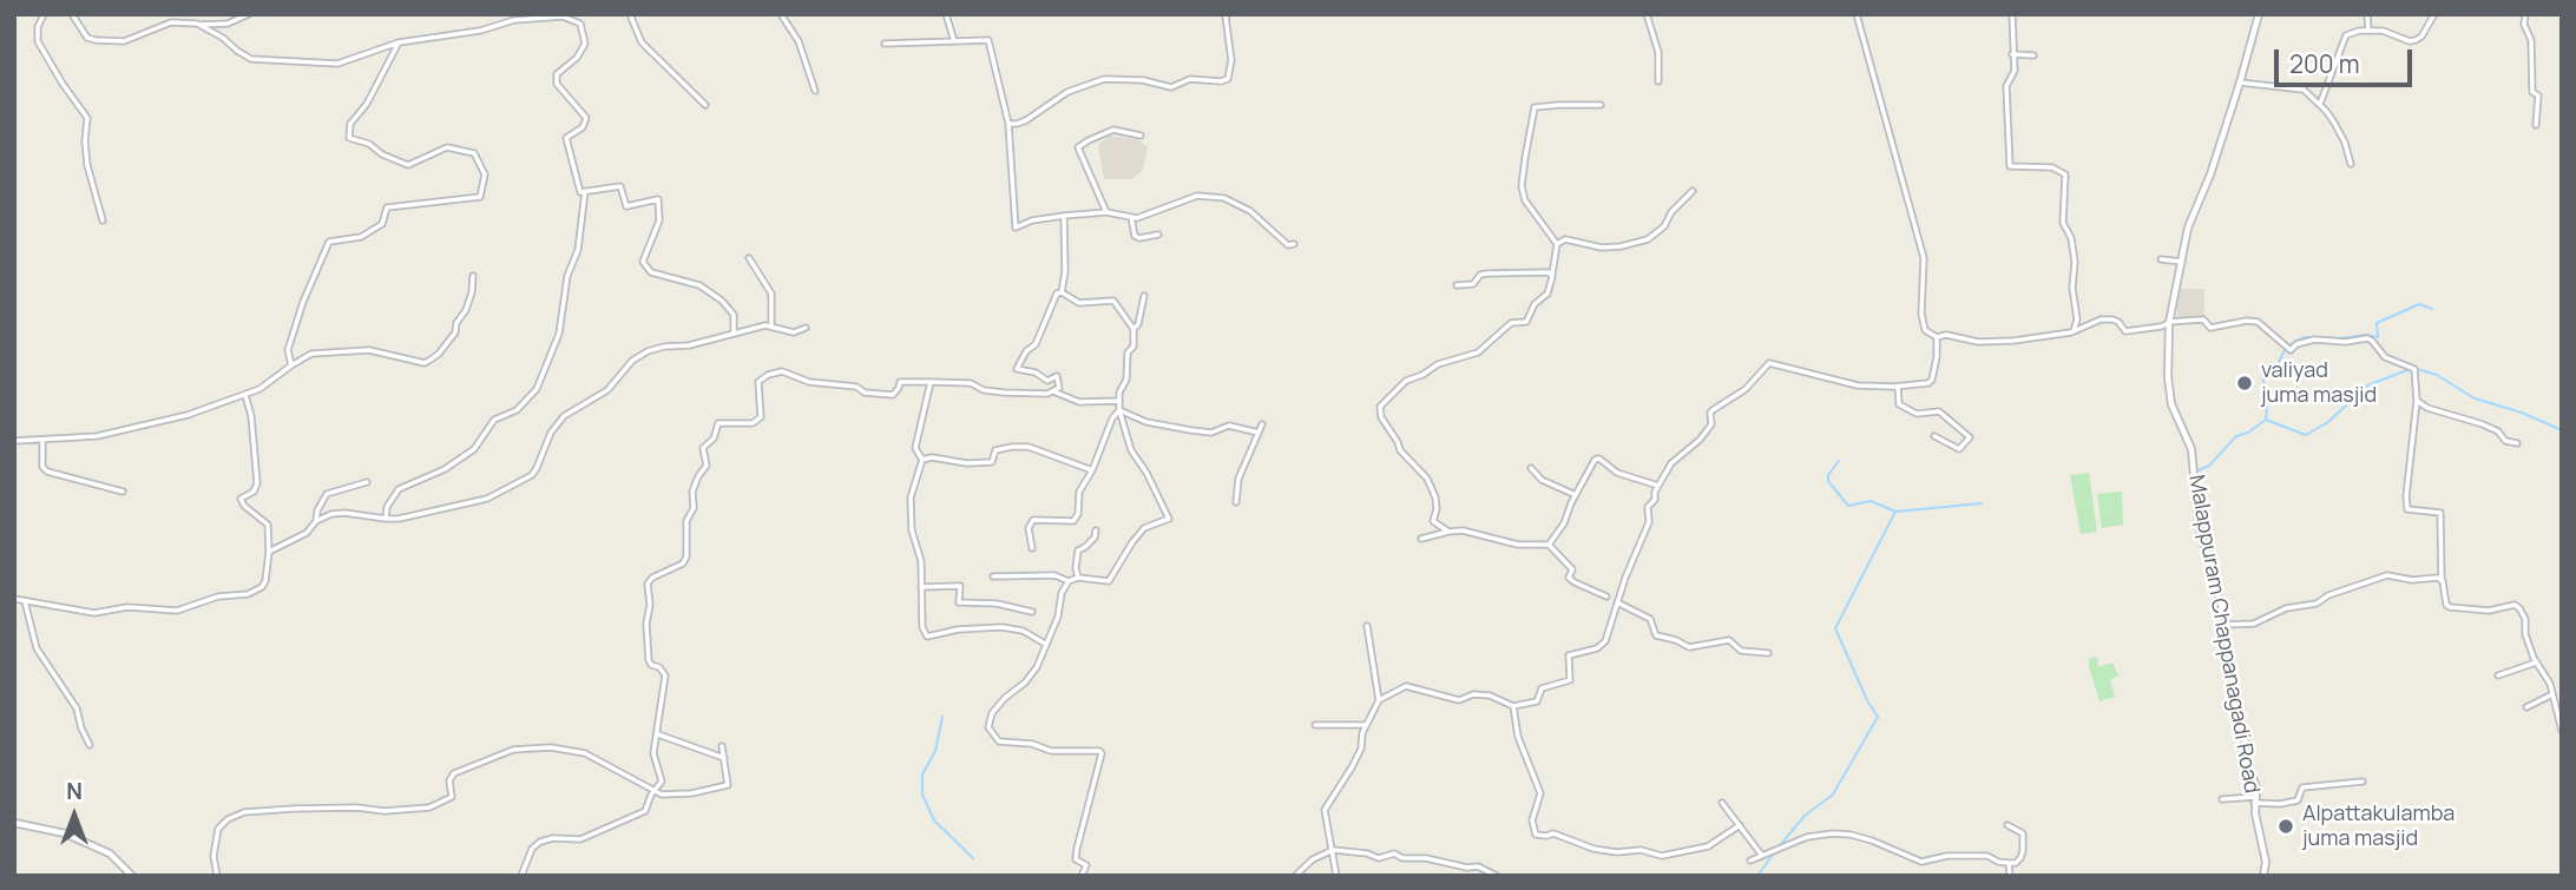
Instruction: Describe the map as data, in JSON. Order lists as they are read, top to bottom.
{
  "streets": {
    "street": ["Malappuram Chappanagadi Road"]
  },
  "places": ["valiyad juma masjid", "Alpattakulamba juma masjid"],
  "scale_bar": "200 m",
  "north": "top"
}
